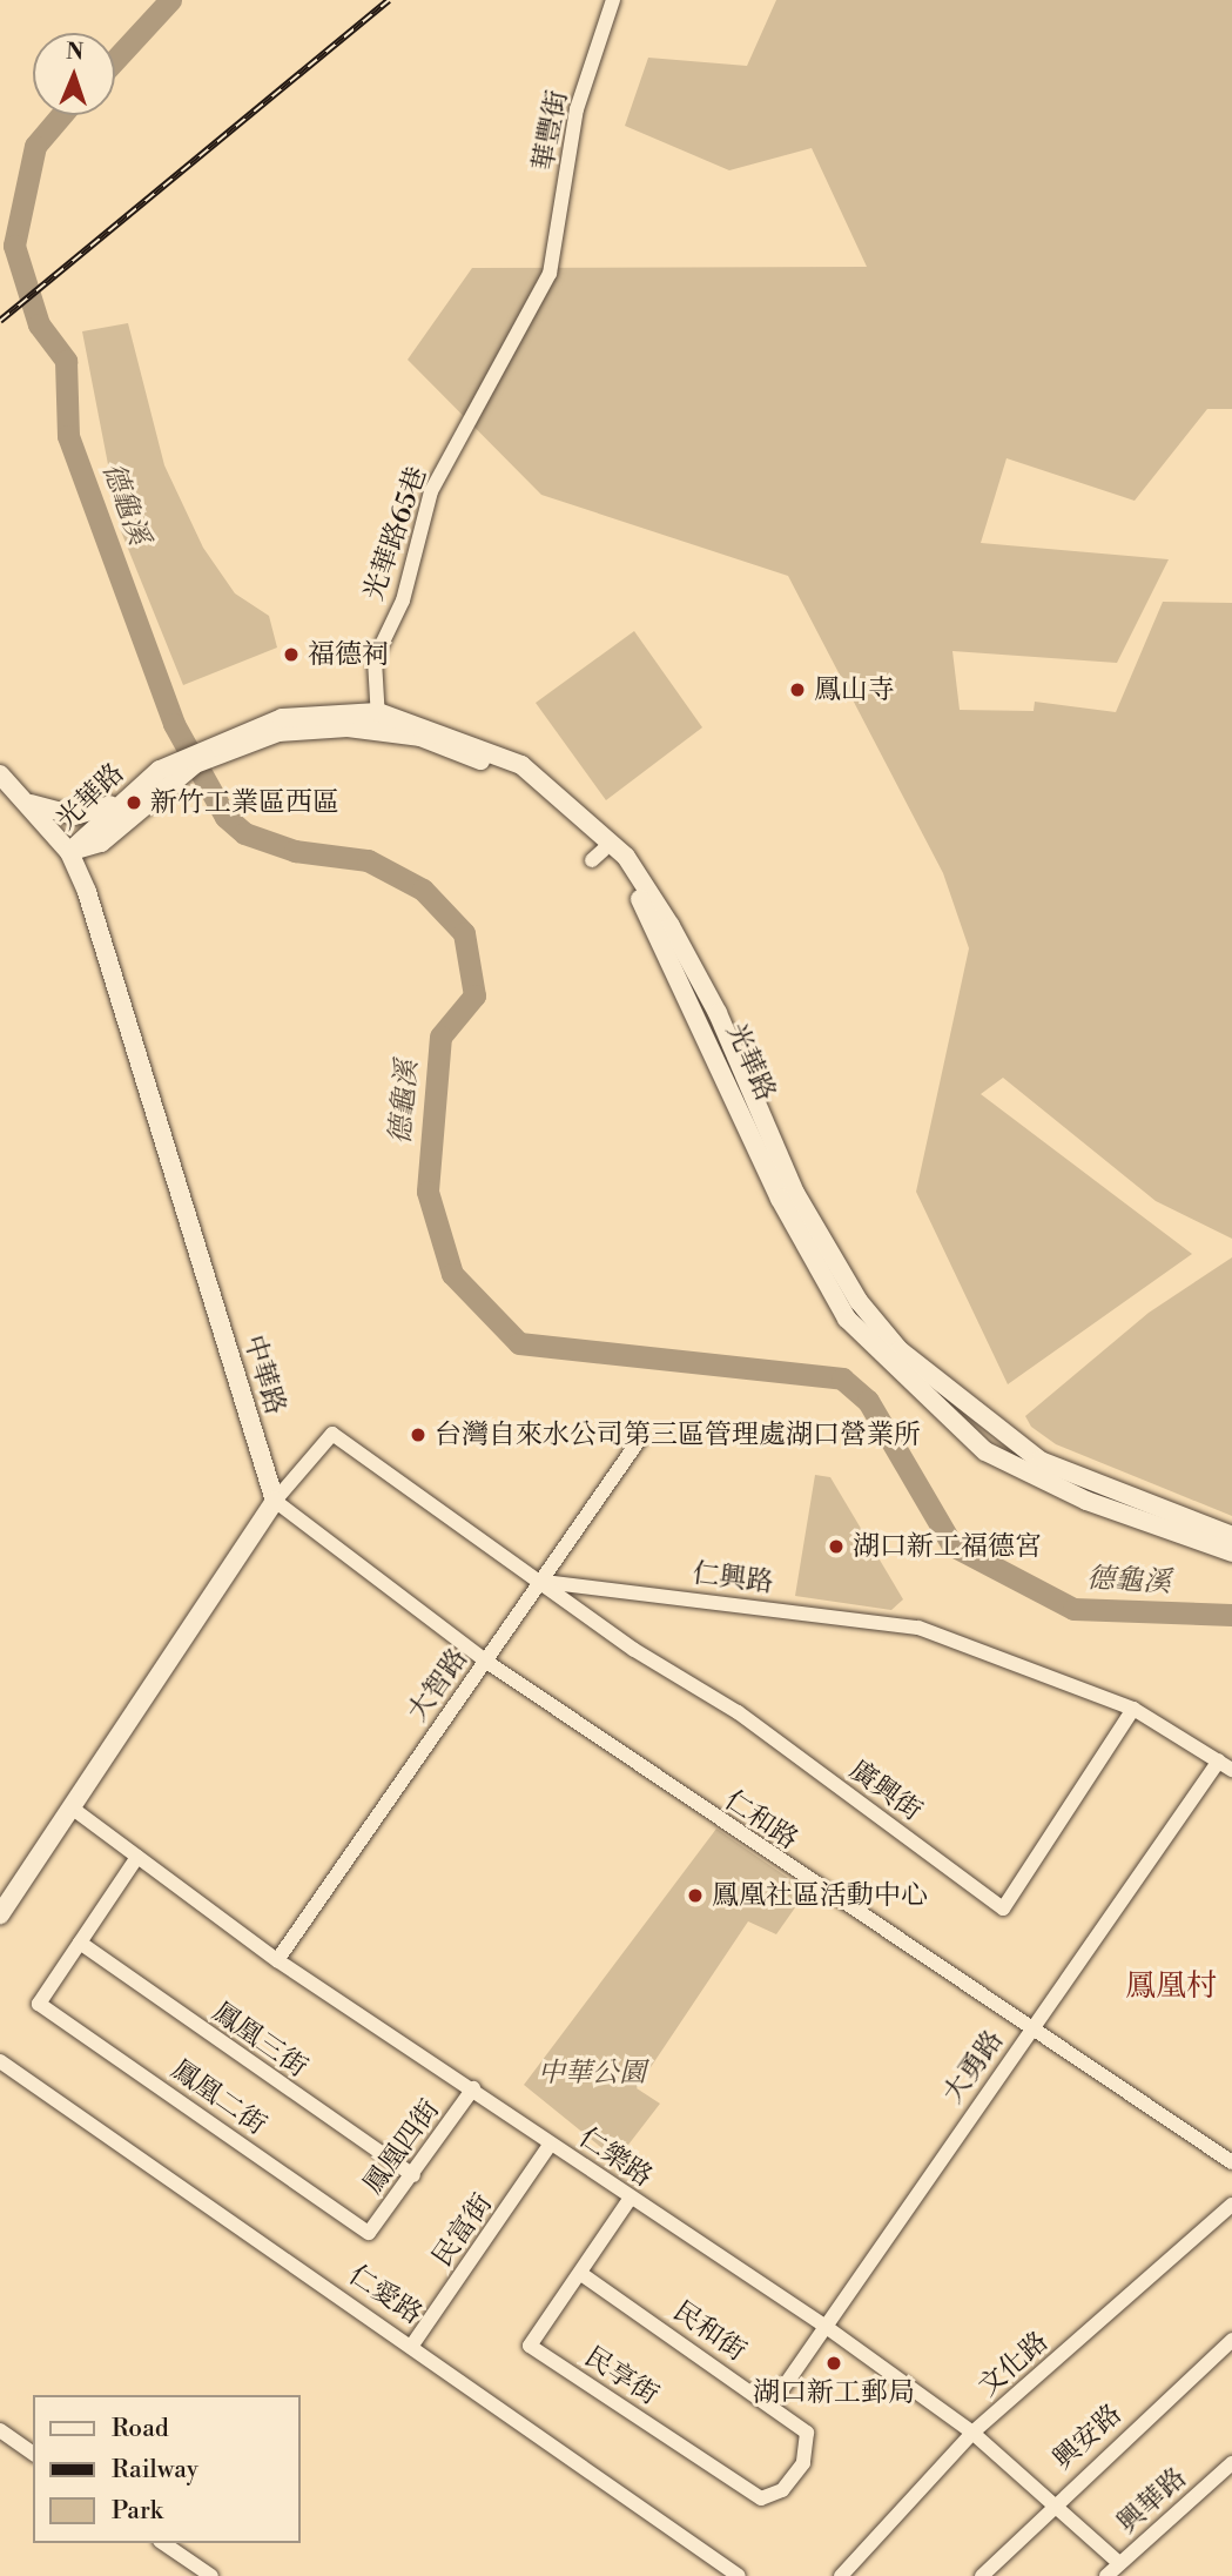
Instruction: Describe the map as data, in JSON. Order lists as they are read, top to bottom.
{
  "streets": {
    "street": [
      "華豐街",
      "光華路65巷",
      "光華路",
      "中華路",
      "仁興路",
      "大智路",
      "廣興街",
      "仁和路",
      "鳳凰三街",
      "大勇路",
      "鳳凰二街",
      "鳳凰四街",
      "仁樂路",
      "民富街",
      "仁愛路",
      "民和街",
      "文化路",
      "民享街",
      "興安路",
      "興華路"
    ]
  },
  "crossings": [
    ["華豐街", "光華路65巷"],
    ["光華路65巷", "光華路"],
    ["光華路", "中華路"],
    ["中華路", "仁興路"],
    ["中華路", "仁和路"],
    ["仁興路", "大智路"],
    ["仁興路", "廣興街"],
    ["仁興路", "仁和路"],
    ["仁興路", "大勇路"],
    ["大智路", "廣興街"],
    ["大智路", "仁和路"],
    ["大智路", "仁樂路"],
    ["仁和路", "大勇路"],
    ["鳳凰三街", "鳳凰二街"],
    ["鳳凰三街", "鳳凰四街"],
    ["大勇路", "仁樂路"],
    ["大勇路", "民和街"],
    ["鳳凰二街", "鳳凰四街"],
    ["鳳凰四街", "仁樂路"],
    ["仁樂路", "民富街"],
    ["仁樂路", "文化路"],
    ["仁樂路", "民享街"],
    ["仁樂路", "興安路"],
    ["仁樂路", "興華路"],
    ["民富街", "仁愛路"],
    ["民和街", "民享街"]
  ],
  "districts": ["鳳凰村"],
  "water": ["德龜溪"],
  "parks": ["中華公園"],
  "places": [
    "福德祠",
    "鳳山寺",
    "新竹工業區西區",
    "台灣自來水公司第三區管理處湖口營業所",
    "湖口新工福德宮",
    "鳳凰社區活動中心",
    "湖口新工郵局"
  ],
  "legend": ["Road", "Railway", "Park"],
  "north": "top"
}
